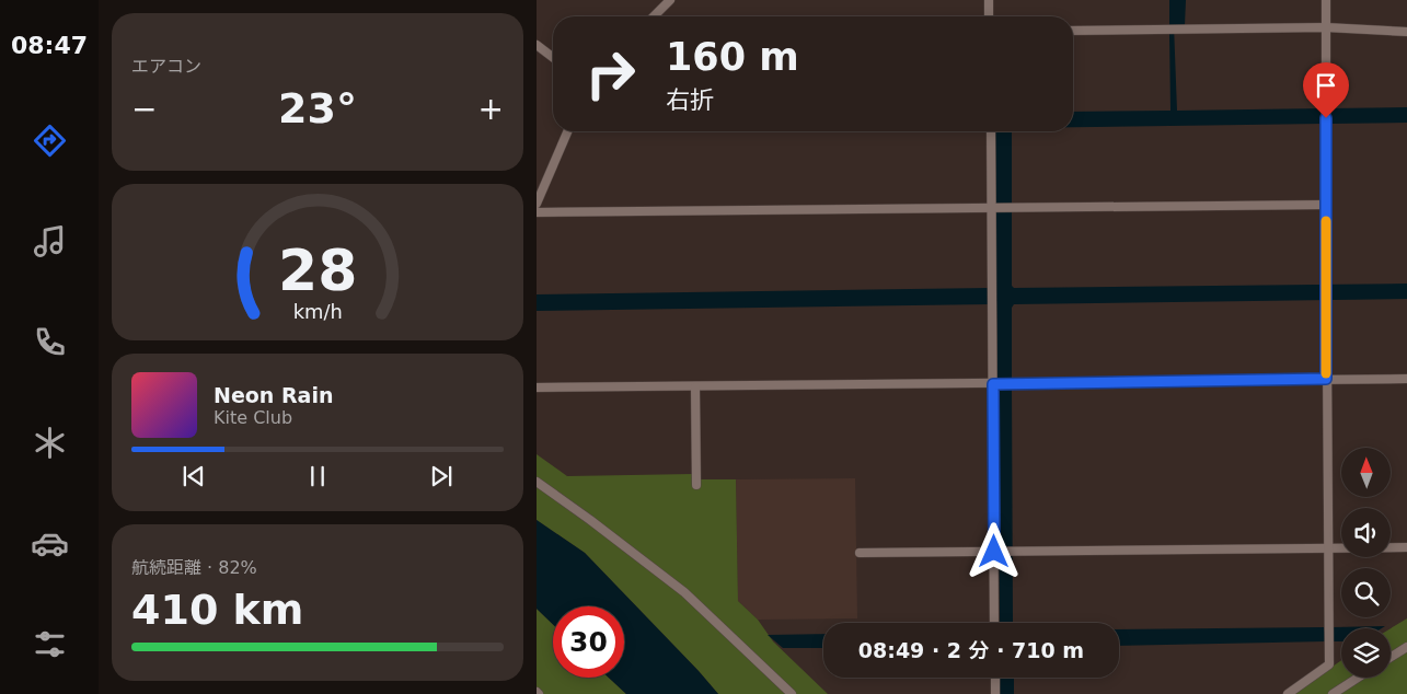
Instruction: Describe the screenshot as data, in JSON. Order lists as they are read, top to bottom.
{
  "north": "top",
  "page": {
    "tabs": "08:47",
    "tile": [
      "エアコン",
      ["航続距離 · 82%", "410 km"]
    ],
    "turn": ["160 m", "右折"],
    "heat": ["−", "23°", "+"],
    "song": ["Neon Rain", "Kite Club"],
    "limit": "30",
    "trip": "08:49 · 2 分 · 710 m",
    "gauge": ["28", "km/h"]
  }
}
